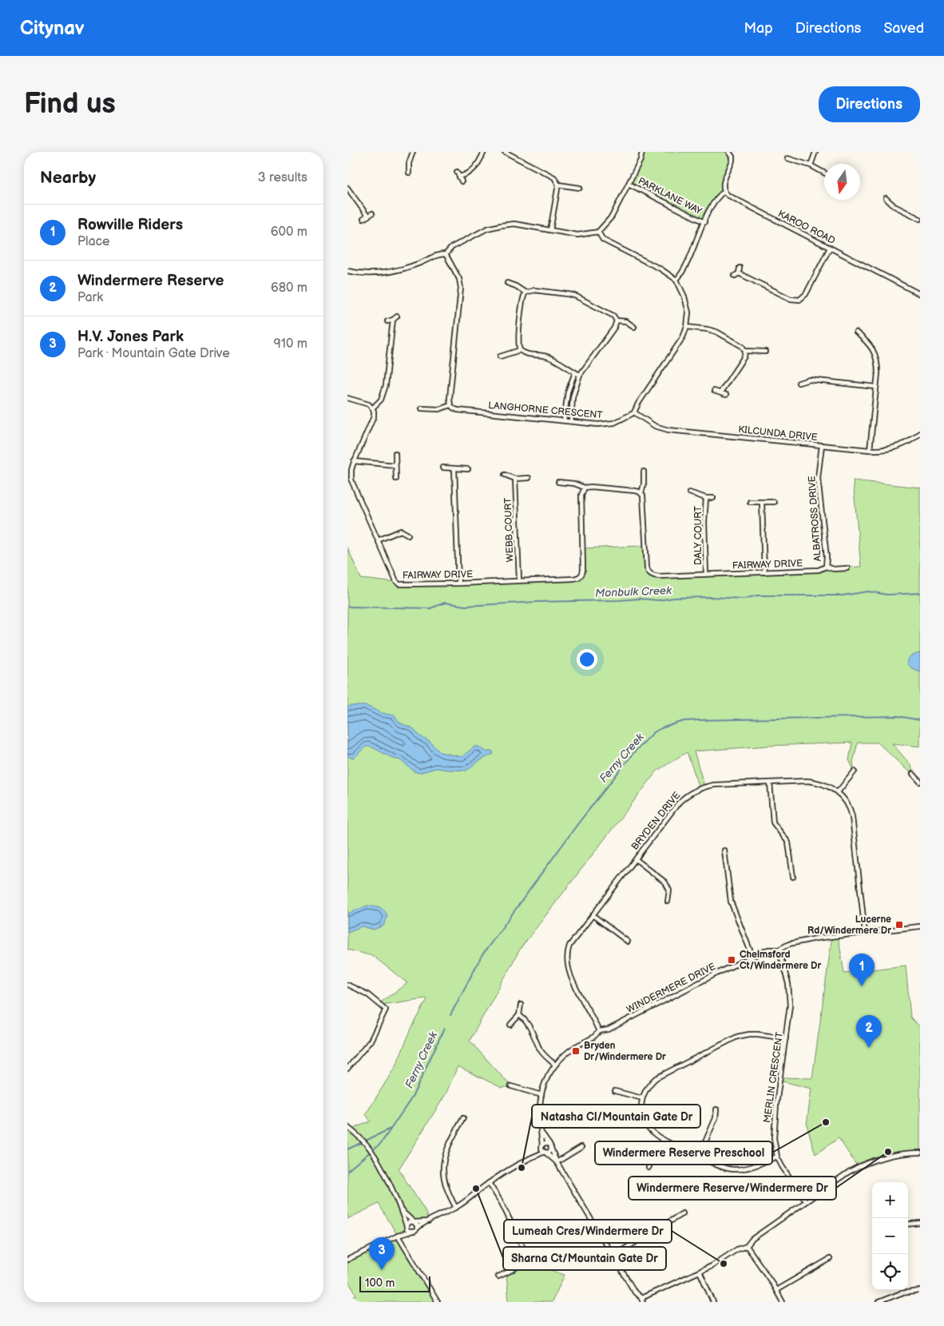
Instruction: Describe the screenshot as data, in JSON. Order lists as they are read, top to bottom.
{
  "streets": {
    "street": [
      "PARKLANE WAY",
      "KAROO ROAD",
      "LANGHORNE CRESCENT",
      "KILCUNDA DRIVE",
      "ALBATROSS DRIVE",
      "WEBB COURT",
      "DALY COURT",
      "FAIRWAY DRIVE",
      "BRYDEN DRIVE",
      "WINDERMERE DRIVE",
      "MERLIN CRESCENT"
    ]
  },
  "crossings": [
    ["LANGHORNE CRESCENT", "KILCUNDA DRIVE"],
    ["KILCUNDA DRIVE", "ALBATROSS DRIVE"],
    ["ALBATROSS DRIVE", "FAIRWAY DRIVE"],
    ["WEBB COURT", "FAIRWAY DRIVE"],
    ["DALY COURT", "FAIRWAY DRIVE"],
    ["BRYDEN DRIVE", "WINDERMERE DRIVE"],
    ["WINDERMERE DRIVE", "MERLIN CRESCENT"]
  ],
  "water": ["Monbulk Creek", "Ferny Creek"],
  "places": {
    "transit": ["Lucerne Rd/Windermere Dr", "Chelmsford Ct/Windermere Dr", "Bryden Dr/Windermere Dr"],
    "other": [
      "Windermere Reserve Preschool",
      "Windermere Reserve/Windermere Dr",
      "Natasha Cl/Mountain Gate Dr",
      "Sharna Ct/Mountain Gate Dr",
      "Lumeah Cres/Windermere Dr"
    ]
  },
  "scale_bar": "100 m",
  "north": "bottom",
  "page": {
    "header": "Citynav",
    "nav": ["Map", "Directions", "Saved"],
    "buttons": "Directions",
    "title": "Find us",
    "heading": ["Nearby", "3 results"],
    "list": [
      {
        "mark": "1",
        "name": "Rowville Riders",
        "note": "Place",
        "value": "600 m"
      },
      {
        "mark": "2",
        "name": "Windermere Reserve",
        "note": "Park",
        "value": "680 m"
      },
      {
        "mark": "3",
        "name": "H.V. Jones Park",
        "note": "Park · Mountain Gate Drive",
        "value": "910 m"
      }
    ],
    "pins": ["1", "2", "3"],
    "map_buttons": ["+", "−"],
    "scale": "100 m"
  }
}
